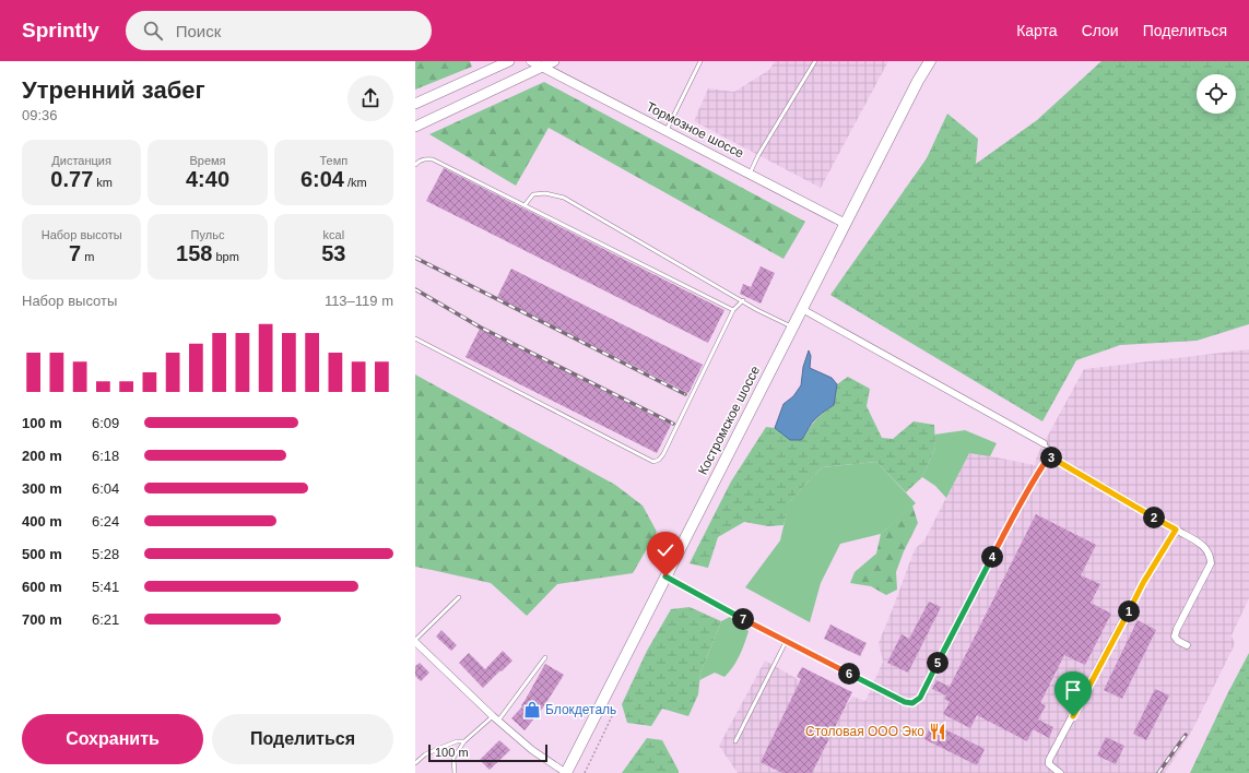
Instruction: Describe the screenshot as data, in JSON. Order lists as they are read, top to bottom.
{
  "streets": {
    "highway": ["Костромское шоссе"],
    "street": ["Тормозное шоссе"]
  },
  "crossings": [
    ["Тормозное шоссе", "Костромское шоссе"]
  ],
  "places": {
    "shop": ["Блокдеталь"],
    "restaurant": ["Столовая ООО Эко"]
  },
  "scale_bar": "100 m",
  "page": {
    "header": "Sprintly",
    "search": "Поиск",
    "nav": ["Карта", "Слои", "Поделиться"],
    "heading": ["Утренний забег", "09:36"],
    "stats": [
      ["Дистанция", "0.77 km"],
      ["Время", "4:40"],
      ["Темп", "6:04 /km"],
      ["Набор высоты", "7 m"],
      ["Пульс", "158 bpm"],
      ["kcal", "53"]
    ],
    "chart": ["Набор высоты", "113–119 m"],
    "list": [
      {
        "name": "100 m",
        "note": "6:09"
      },
      {
        "name": "200 m",
        "note": "6:18"
      },
      {
        "name": "300 m",
        "note": "6:04"
      },
      {
        "name": "400 m",
        "note": "6:24"
      },
      {
        "name": "500 m",
        "note": "5:28"
      },
      {
        "name": "600 m",
        "note": "5:41"
      },
      {
        "name": "700 m",
        "note": "6:21"
      }
    ],
    "pins": [
      "3",
      "2",
      "4",
      "1",
      "7",
      "5",
      "6"
    ],
    "buttons": ["Сохранить", "Поделиться"],
    "scale": "100 m"
  }
}
